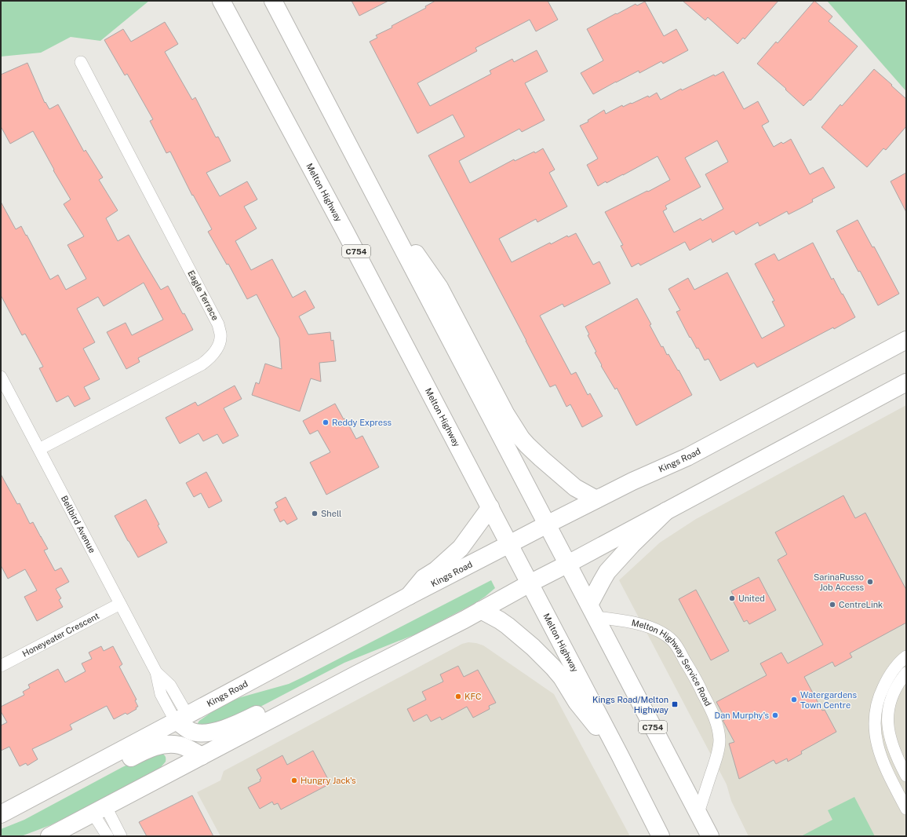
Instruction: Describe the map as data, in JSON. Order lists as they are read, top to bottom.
{
  "streets": {
    "main road": ["Melton Highway", "C754", "Kings Road"],
    "street": [
      "Eagle Terrace",
      "Bellbird Avenue",
      "Honeyeater Crescent",
      "Melton Highway Service Road"
    ]
  },
  "crossings": [
    ["Melton Highway", "Kings Road"],
    ["C754", "Kings Road"],
    ["C754", "Melton Highway Service Road"],
    ["Eagle Terrace", "Bellbird Avenue"],
    ["Kings Road", "Bellbird Avenue"],
    ["Bellbird Avenue", "Honeyeater Crescent"]
  ],
  "places": {
    "other": [
      "Reddy Express",
      "Shell",
      "SarinaRusso Job Access",
      "United",
      "CentreLink",
      "KFC",
      "Watergardens Town Centre",
      "Dan Murphy's",
      "Hungry Jack's"
    ],
    "transit": ["Kings Road/Melton Highway"]
  }
}
